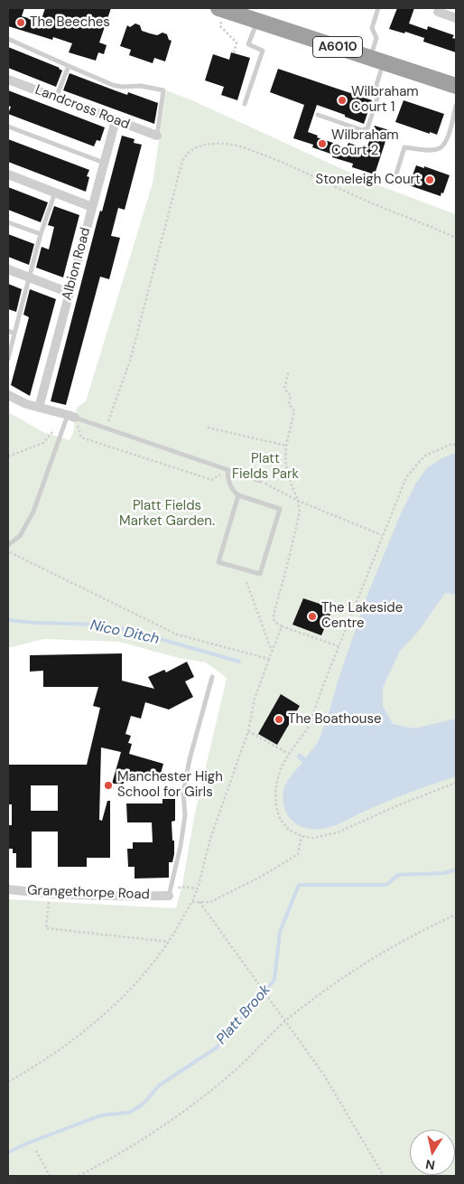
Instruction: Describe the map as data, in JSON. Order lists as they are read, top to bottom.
{
  "streets": {
    "highway": ["A6010"],
    "street": ["Landcross Road", "Albion Road", "Grangethorpe Road"]
  },
  "crossings": [
    ["Landcross Road", "Albion Road"]
  ],
  "water": ["Nico Ditch", "Platt Brook"],
  "parks": ["Platt Fields Park", "Platt Fields Market Garden."],
  "places": [
    "The Beeches",
    "Wilbraham Court 1",
    "Wilbraham Court 2",
    "Stoneleigh Court",
    "The Lakeside Centre",
    "The Boathouse",
    "Manchester High School for Girls"
  ],
  "north": "bottom"
}
